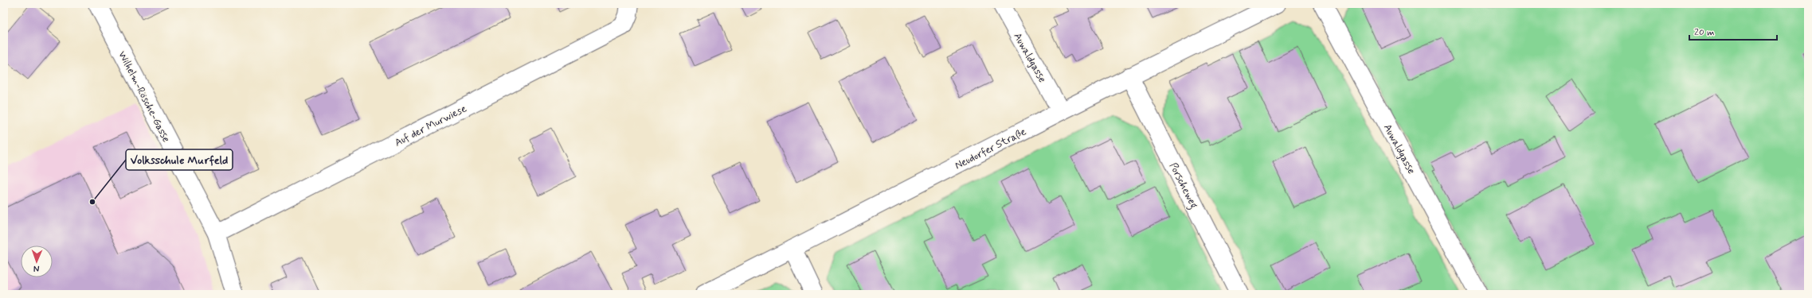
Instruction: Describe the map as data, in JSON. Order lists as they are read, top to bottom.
{
  "streets": {
    "street": [
      "Auwaldgasse",
      "Wilhelm-Rösche-Gasse",
      "Auf der Murwiese",
      "Neudorfer Straße",
      "Porscheweg"
    ]
  },
  "crossings": [
    ["Auwaldgasse", "Neudorfer Straße"],
    ["Wilhelm-Rösche-Gasse", "Auf der Murwiese"],
    ["Neudorfer Straße", "Porscheweg"]
  ],
  "places": ["Volksschule Murfeld"],
  "scale_bar": "20 m",
  "north": "bottom"
}
